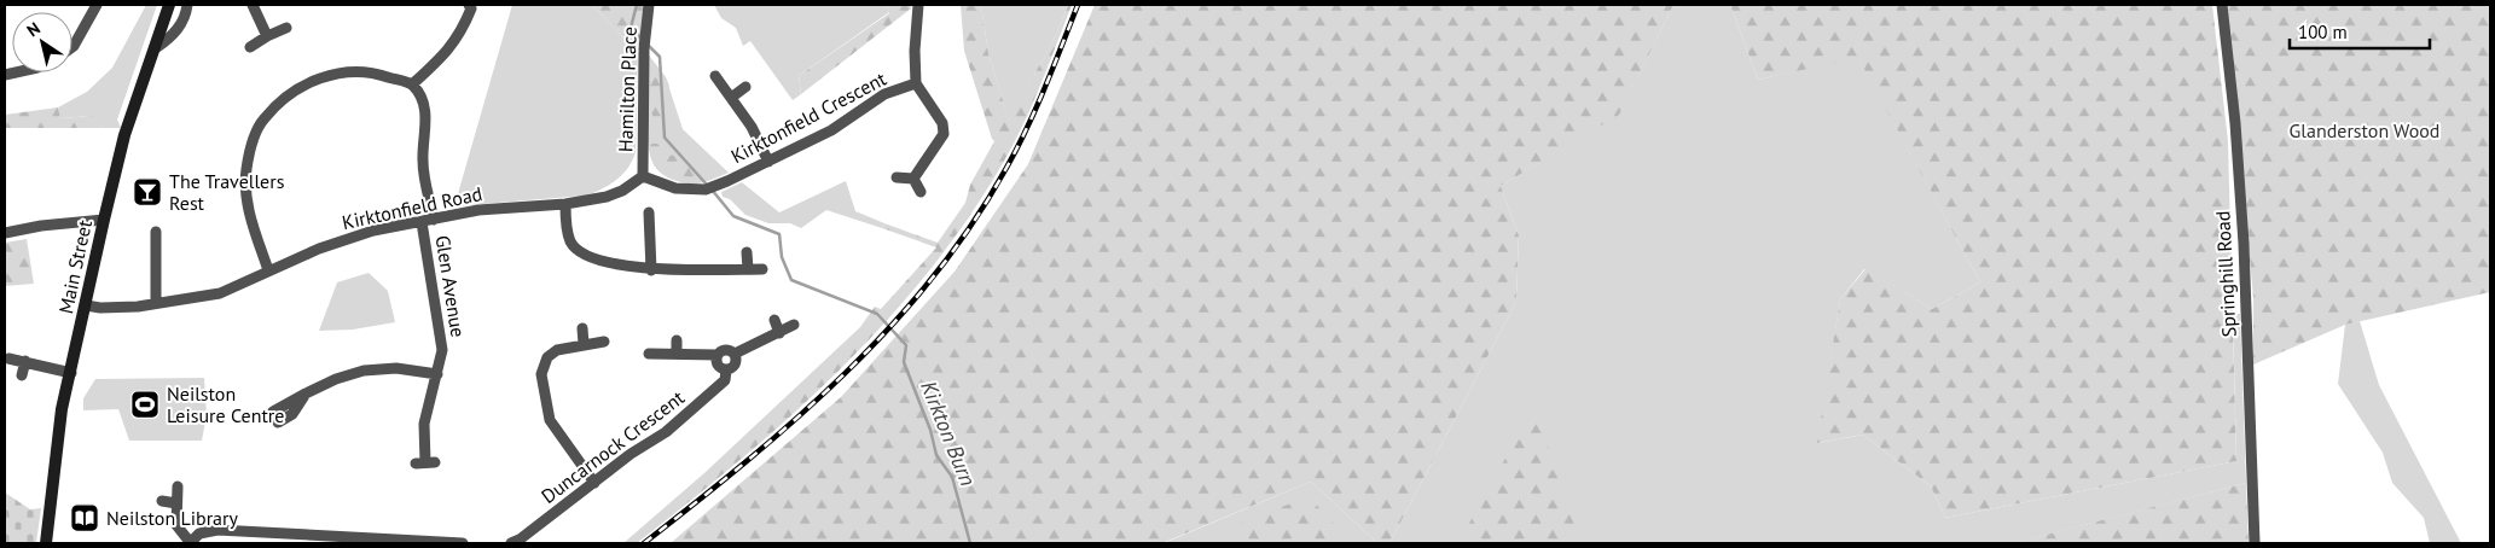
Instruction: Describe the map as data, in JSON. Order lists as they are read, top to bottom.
{
  "streets": {
    "street": [
      "Hamilton Place",
      "Kirktonfield Crescent",
      "Kirktonfield Road",
      "Main Street",
      "Springhill Road",
      "Glen Avenue",
      "Duncarnock Crescent"
    ]
  },
  "crossings": [
    ["Hamilton Place", "Kirktonfield Crescent"],
    ["Hamilton Place", "Kirktonfield Road"],
    ["Kirktonfield Crescent", "Kirktonfield Road"],
    ["Kirktonfield Road", "Main Street"],
    ["Kirktonfield Road", "Glen Avenue"]
  ],
  "water": ["Kirkton Burn"],
  "parks": ["Glanderston Wood"],
  "places": {
    "bar": ["The Travellers Rest"],
    "sports": ["Neilston Leisure Centre"],
    "library": ["Neilston Library"]
  },
  "scale_bar": "100 m",
  "north": "top left"
}
